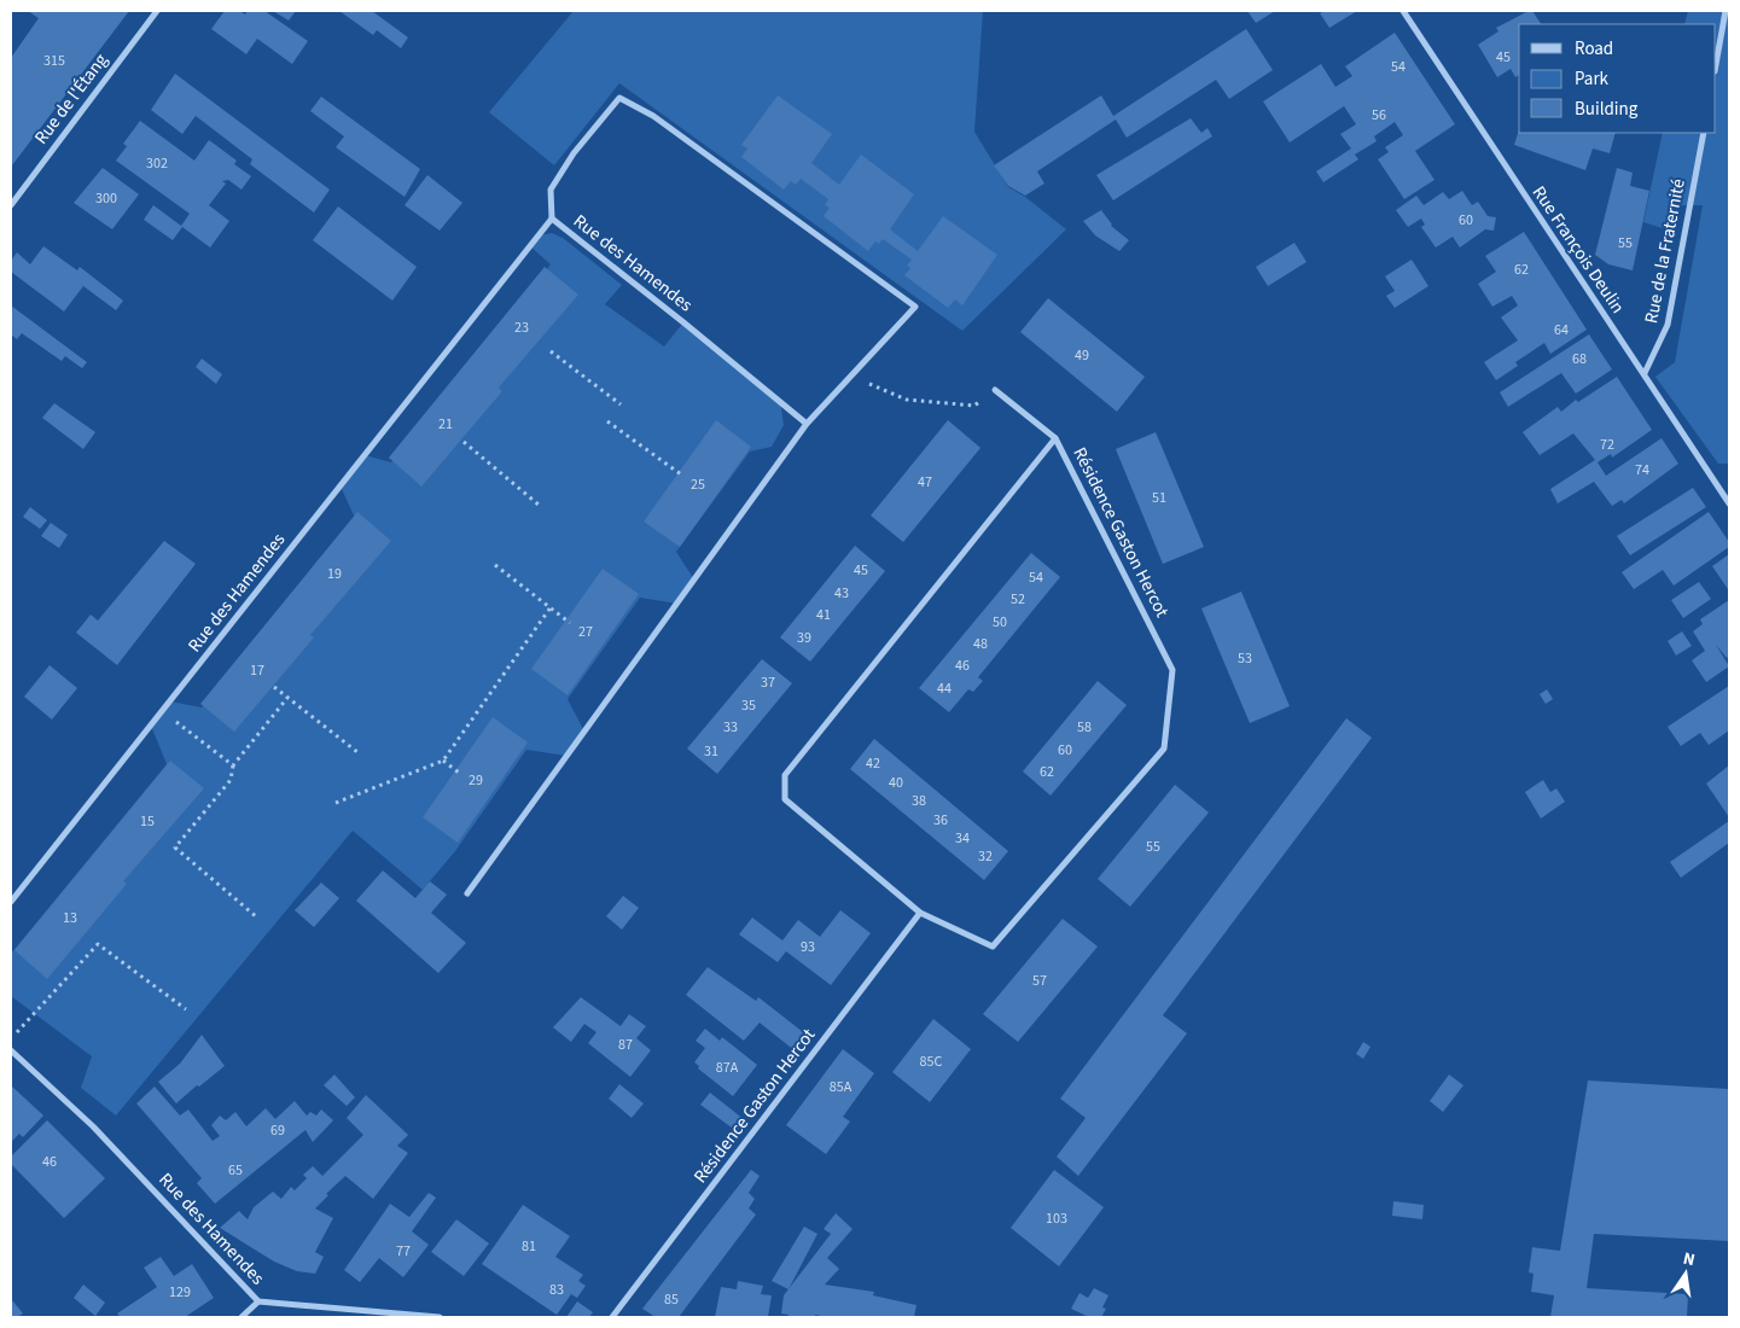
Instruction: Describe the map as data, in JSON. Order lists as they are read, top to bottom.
{
  "streets": {
    "street": [
      "Rue de l'Étang",
      "Rue François Deulin",
      "Rue de la Fraternité",
      "Rue des Hamendes",
      "Résidence Gaston Hercot"
    ]
  },
  "crossings": [
    ["Rue François Deulin", "Rue de la Fraternité"]
  ],
  "house_numbers": [
    "45",
    "315",
    "54",
    "56",
    "302",
    "300",
    "60",
    "55",
    "62",
    "23",
    "64",
    "49",
    "68",
    "21",
    "72",
    "74",
    "47",
    "25",
    "51",
    "45",
    "19",
    "54",
    "43",
    "52",
    "41",
    "50",
    "27",
    "39",
    "48",
    "53",
    "46",
    "17",
    "37",
    "44",
    "35",
    "33",
    "58",
    "60",
    "31",
    "42",
    "62",
    "29",
    "40",
    "38",
    "36",
    "15",
    "34",
    "55",
    "32",
    "13",
    "93",
    "57",
    "87",
    "85C",
    "87A",
    "85A",
    "69",
    "46",
    "65",
    "103",
    "81",
    "77",
    "83",
    "129",
    "85"
  ],
  "legend": ["Road", "Park", "Building"],
  "north": "top"
}
